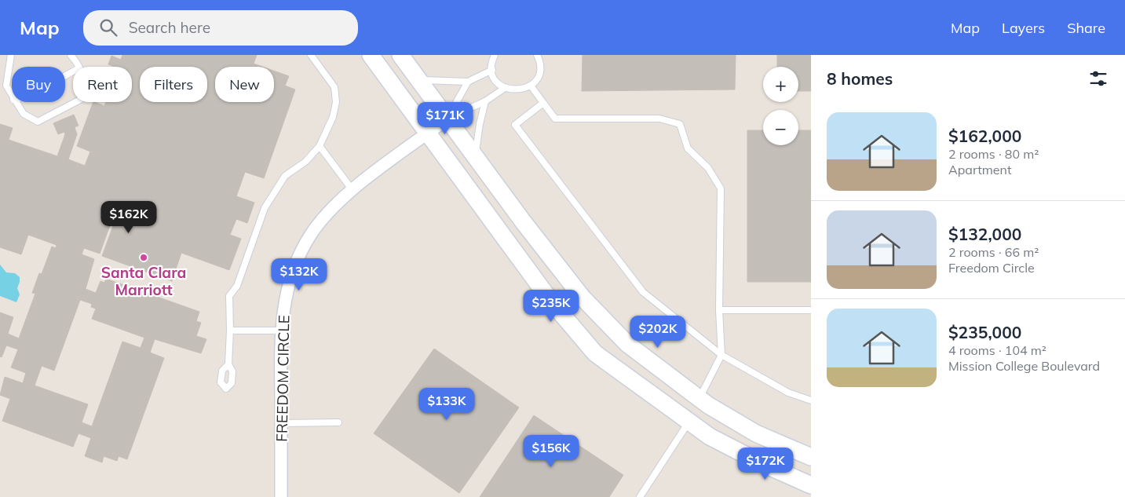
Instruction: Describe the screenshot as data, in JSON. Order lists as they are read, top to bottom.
{
  "streets": {
    "street": ["FREEDOM CIRCLE"]
  },
  "places": ["Santa Clara Marriott"],
  "page": {
    "header": "Map",
    "search": "Search here",
    "nav": ["Map", "Layers", "Share"],
    "heading": "8 homes",
    "map_buttons": ["+", "−"],
    "chip": [
      "Buy",
      "Rent",
      "Filters",
      "New"
    ],
    "price": [
      "$171K",
      "$162K",
      "$132K",
      "$235K",
      "$202K",
      "$133K",
      "$156K",
      "$172K"
    ],
    "list": [
      {
        "name": "$162,000",
        "note": "2 rooms · 80 m² · Apartment"
      },
      {
        "name": "$132,000",
        "note": "2 rooms · 66 m² · Freedom Circle"
      },
      {
        "name": "$235,000",
        "note": "4 rooms · 104 m² · Mission College Boulevard"
      }
    ]
  }
}
